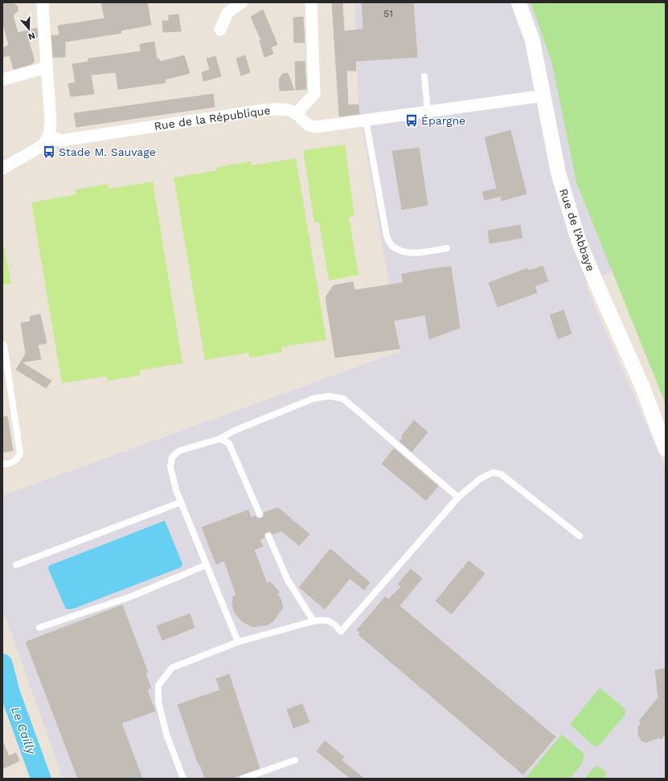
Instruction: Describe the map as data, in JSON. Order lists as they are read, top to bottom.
{
  "streets": {
    "street": ["Rue de la République", "Rue de l'Abbaye"]
  },
  "water": ["Le Cailly"],
  "places": {
    "bus stop": ["Épargne", "Stade M. Sauvage"]
  },
  "house_numbers": ["51"],
  "north": "bottom"
}
